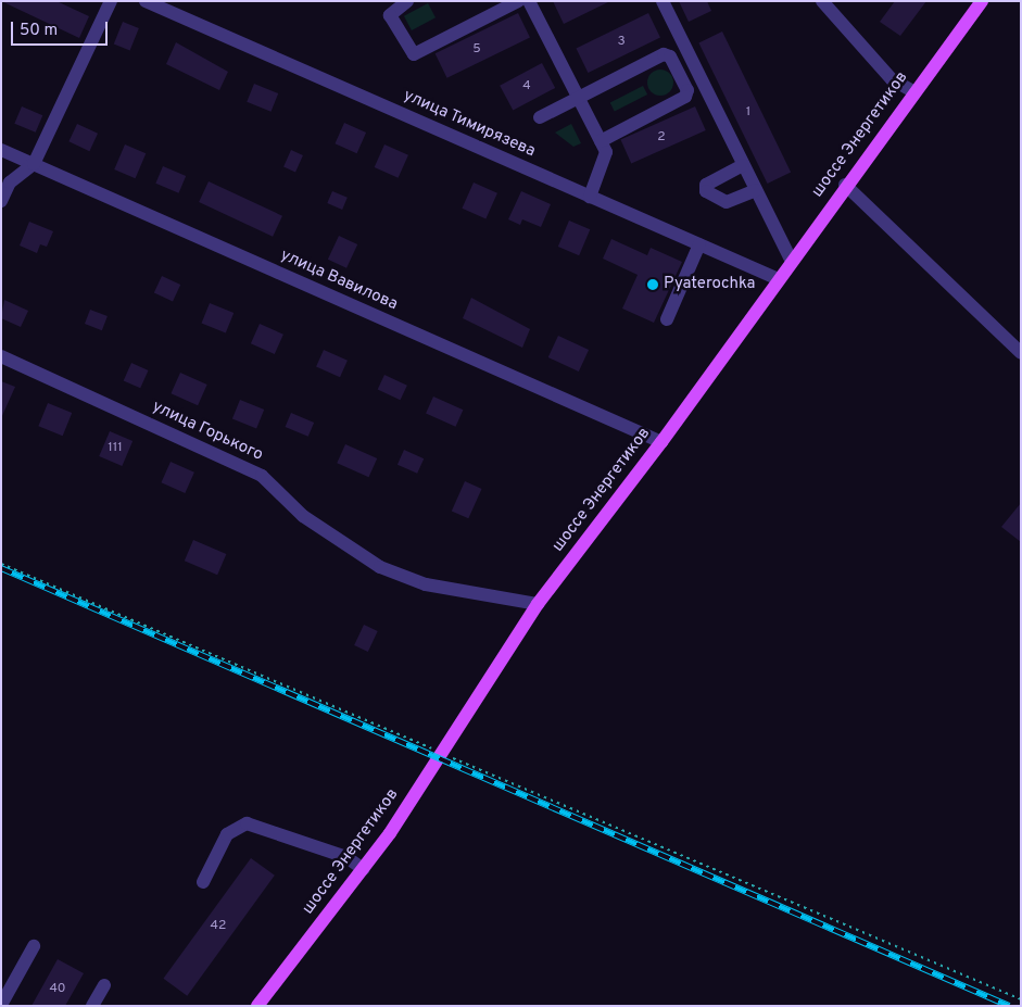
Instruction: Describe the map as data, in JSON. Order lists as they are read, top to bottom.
{
  "streets": {
    "main road": ["шоссе Энергетиков"],
    "street": ["улица Тимирязева", "улица Вавилова", "улица Горького"]
  },
  "crossings": [
    ["улица Тимирязева", "шоссе Энергетиков"],
    ["шоссе Энергетиков", "улица Вавилова"],
    ["шоссе Энергетиков", "улица Горького"]
  ],
  "places": ["Pyaterochka"],
  "house_numbers": [
    "3",
    "5",
    "4",
    "1",
    "2",
    "111",
    "42",
    "40"
  ],
  "scale_bar": "50 m"
}
